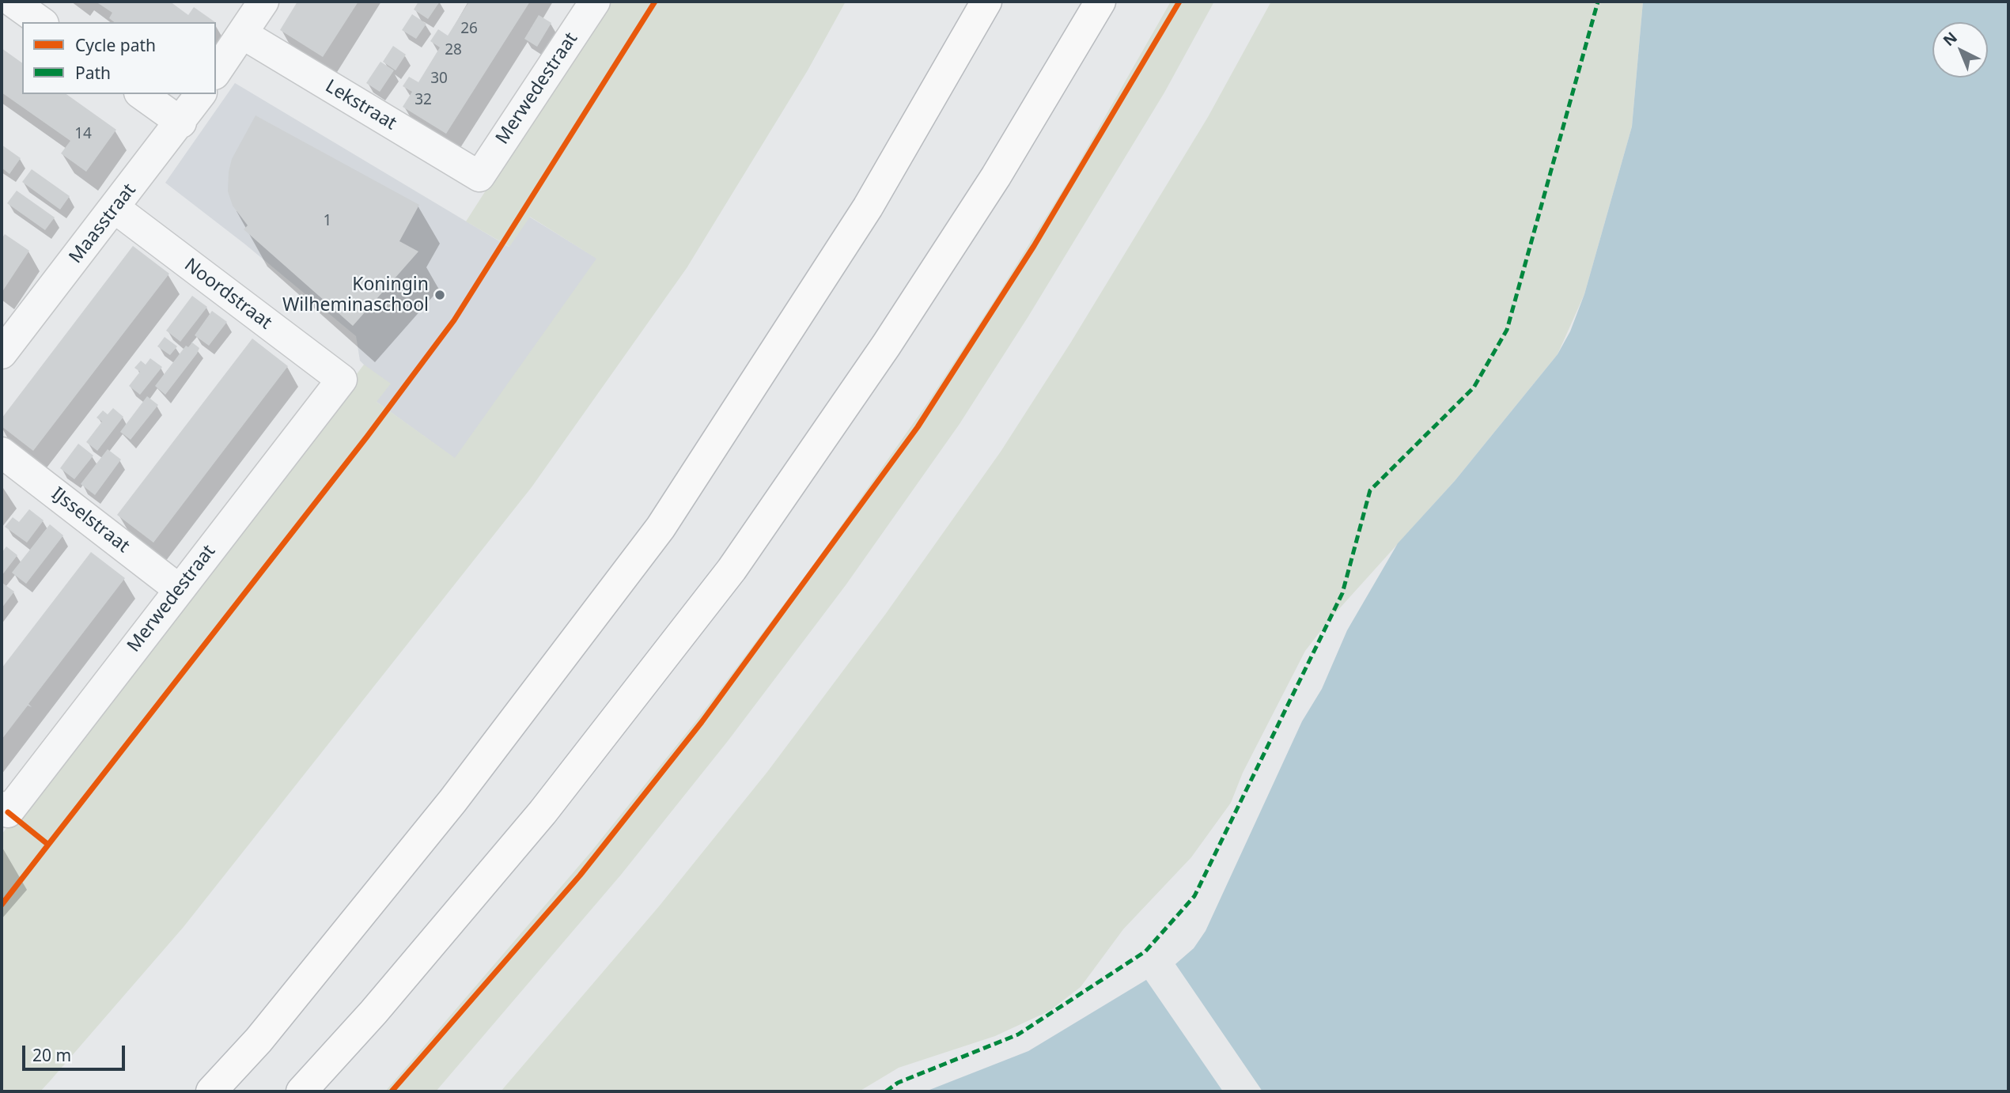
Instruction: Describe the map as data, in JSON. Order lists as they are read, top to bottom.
{
  "streets": {
    "street": [
      "Merwedestraat",
      "Lekstraat",
      "Maasstraat",
      "Noordstraat",
      "IJsselstraat"
    ]
  },
  "crossings": [
    ["Merwedestraat", "Lekstraat"],
    ["Merwedestraat", "Noordstraat"],
    ["Merwedestraat", "IJsselstraat"],
    ["Maasstraat", "Noordstraat"]
  ],
  "places": ["Koningin Wilheminaschool"],
  "house_numbers": [
    "26",
    "28",
    "30",
    "32",
    "14",
    "1"
  ],
  "legend": ["Cycle path", "Path"],
  "scale_bar": "20 m",
  "north": "top left"
}
